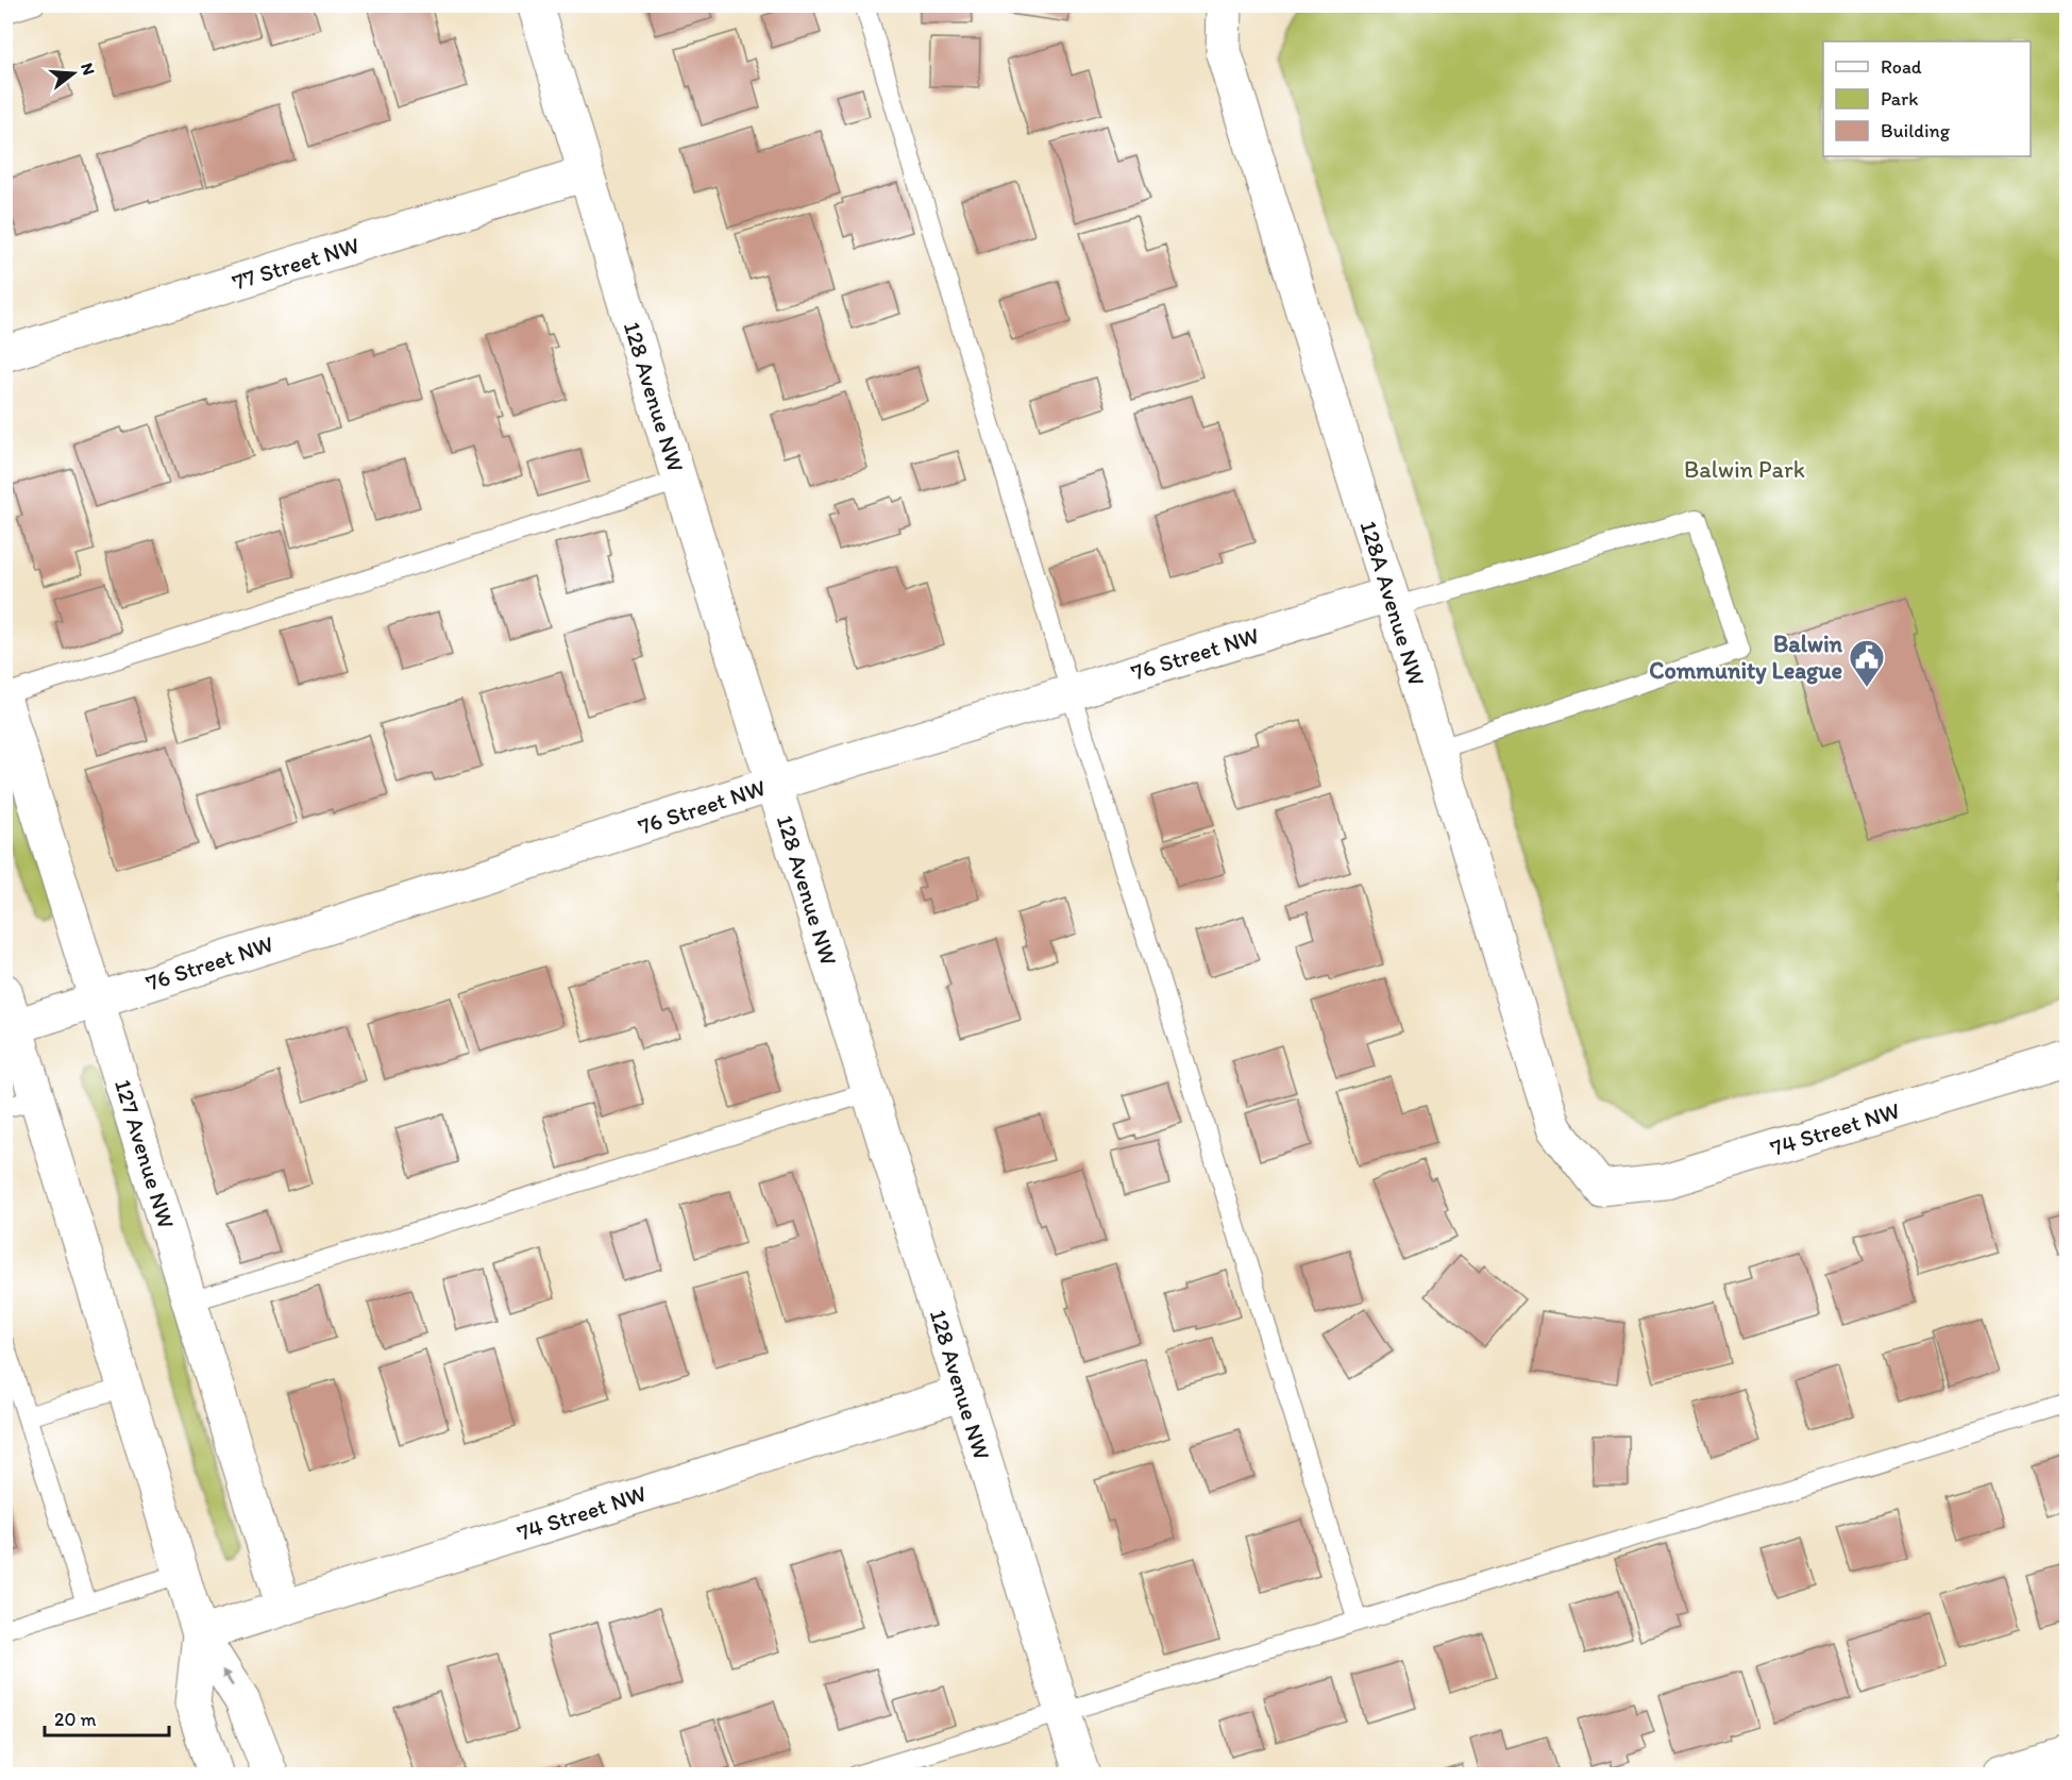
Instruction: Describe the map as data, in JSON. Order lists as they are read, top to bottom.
{
  "streets": {
    "street": [
      "77 Street NW",
      "128 Avenue NW",
      "128A Avenue NW",
      "76 Street NW",
      "74 Street NW",
      "127 Avenue NW"
    ]
  },
  "crossings": [
    ["77 Street NW", "128 Avenue NW"],
    ["128 Avenue NW", "76 Street NW"],
    ["128 Avenue NW", "74 Street NW"],
    ["128A Avenue NW", "76 Street NW"],
    ["128A Avenue NW", "74 Street NW"],
    ["76 Street NW", "127 Avenue NW"],
    ["74 Street NW", "127 Avenue NW"]
  ],
  "parks": ["Balwin Park"],
  "places": {
    "public building": ["Balwin Community League"]
  },
  "legend": ["Road", "Park", "Building"],
  "scale_bar": "20 m",
  "north": "right"
}
